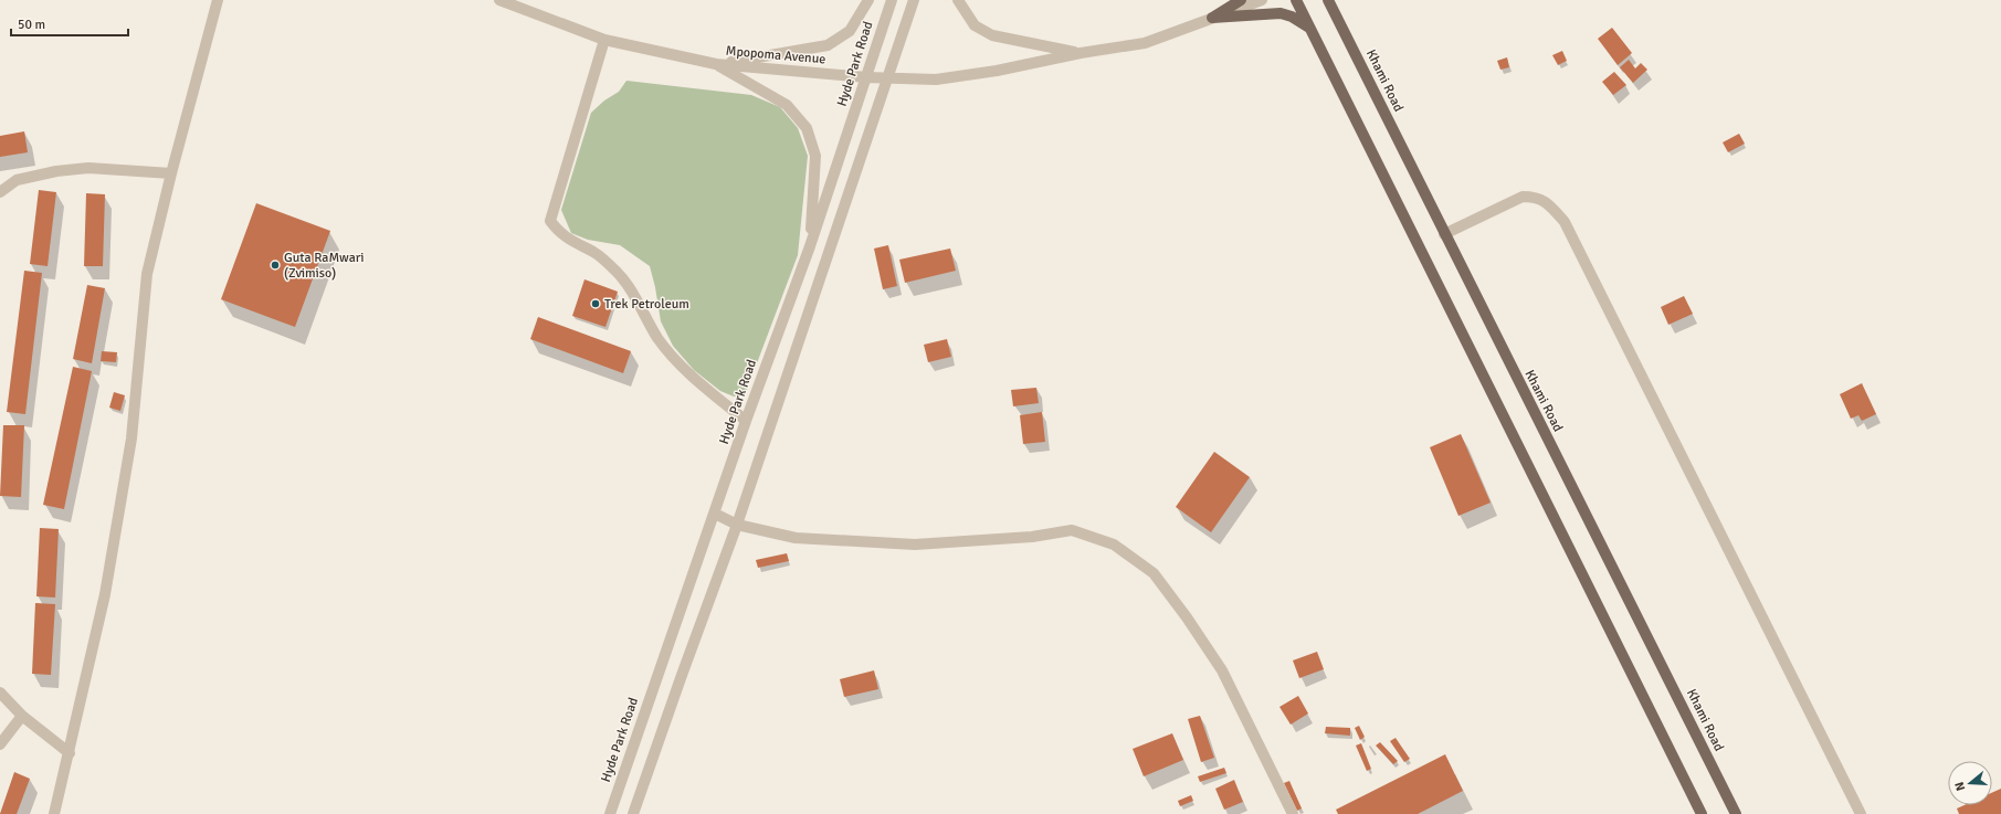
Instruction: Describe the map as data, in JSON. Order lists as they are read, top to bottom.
{
  "streets": {
    "main road": ["Khami Road"],
    "street": ["Mpopoma Avenue", "Hyde Park Road"]
  },
  "crossings": [
    ["Mpopoma Avenue", "Hyde Park Road"]
  ],
  "places": ["Guta RaMwari (Zvimiso)", "Trek Petroleum"],
  "scale_bar": "50 m",
  "north": "left"
}
